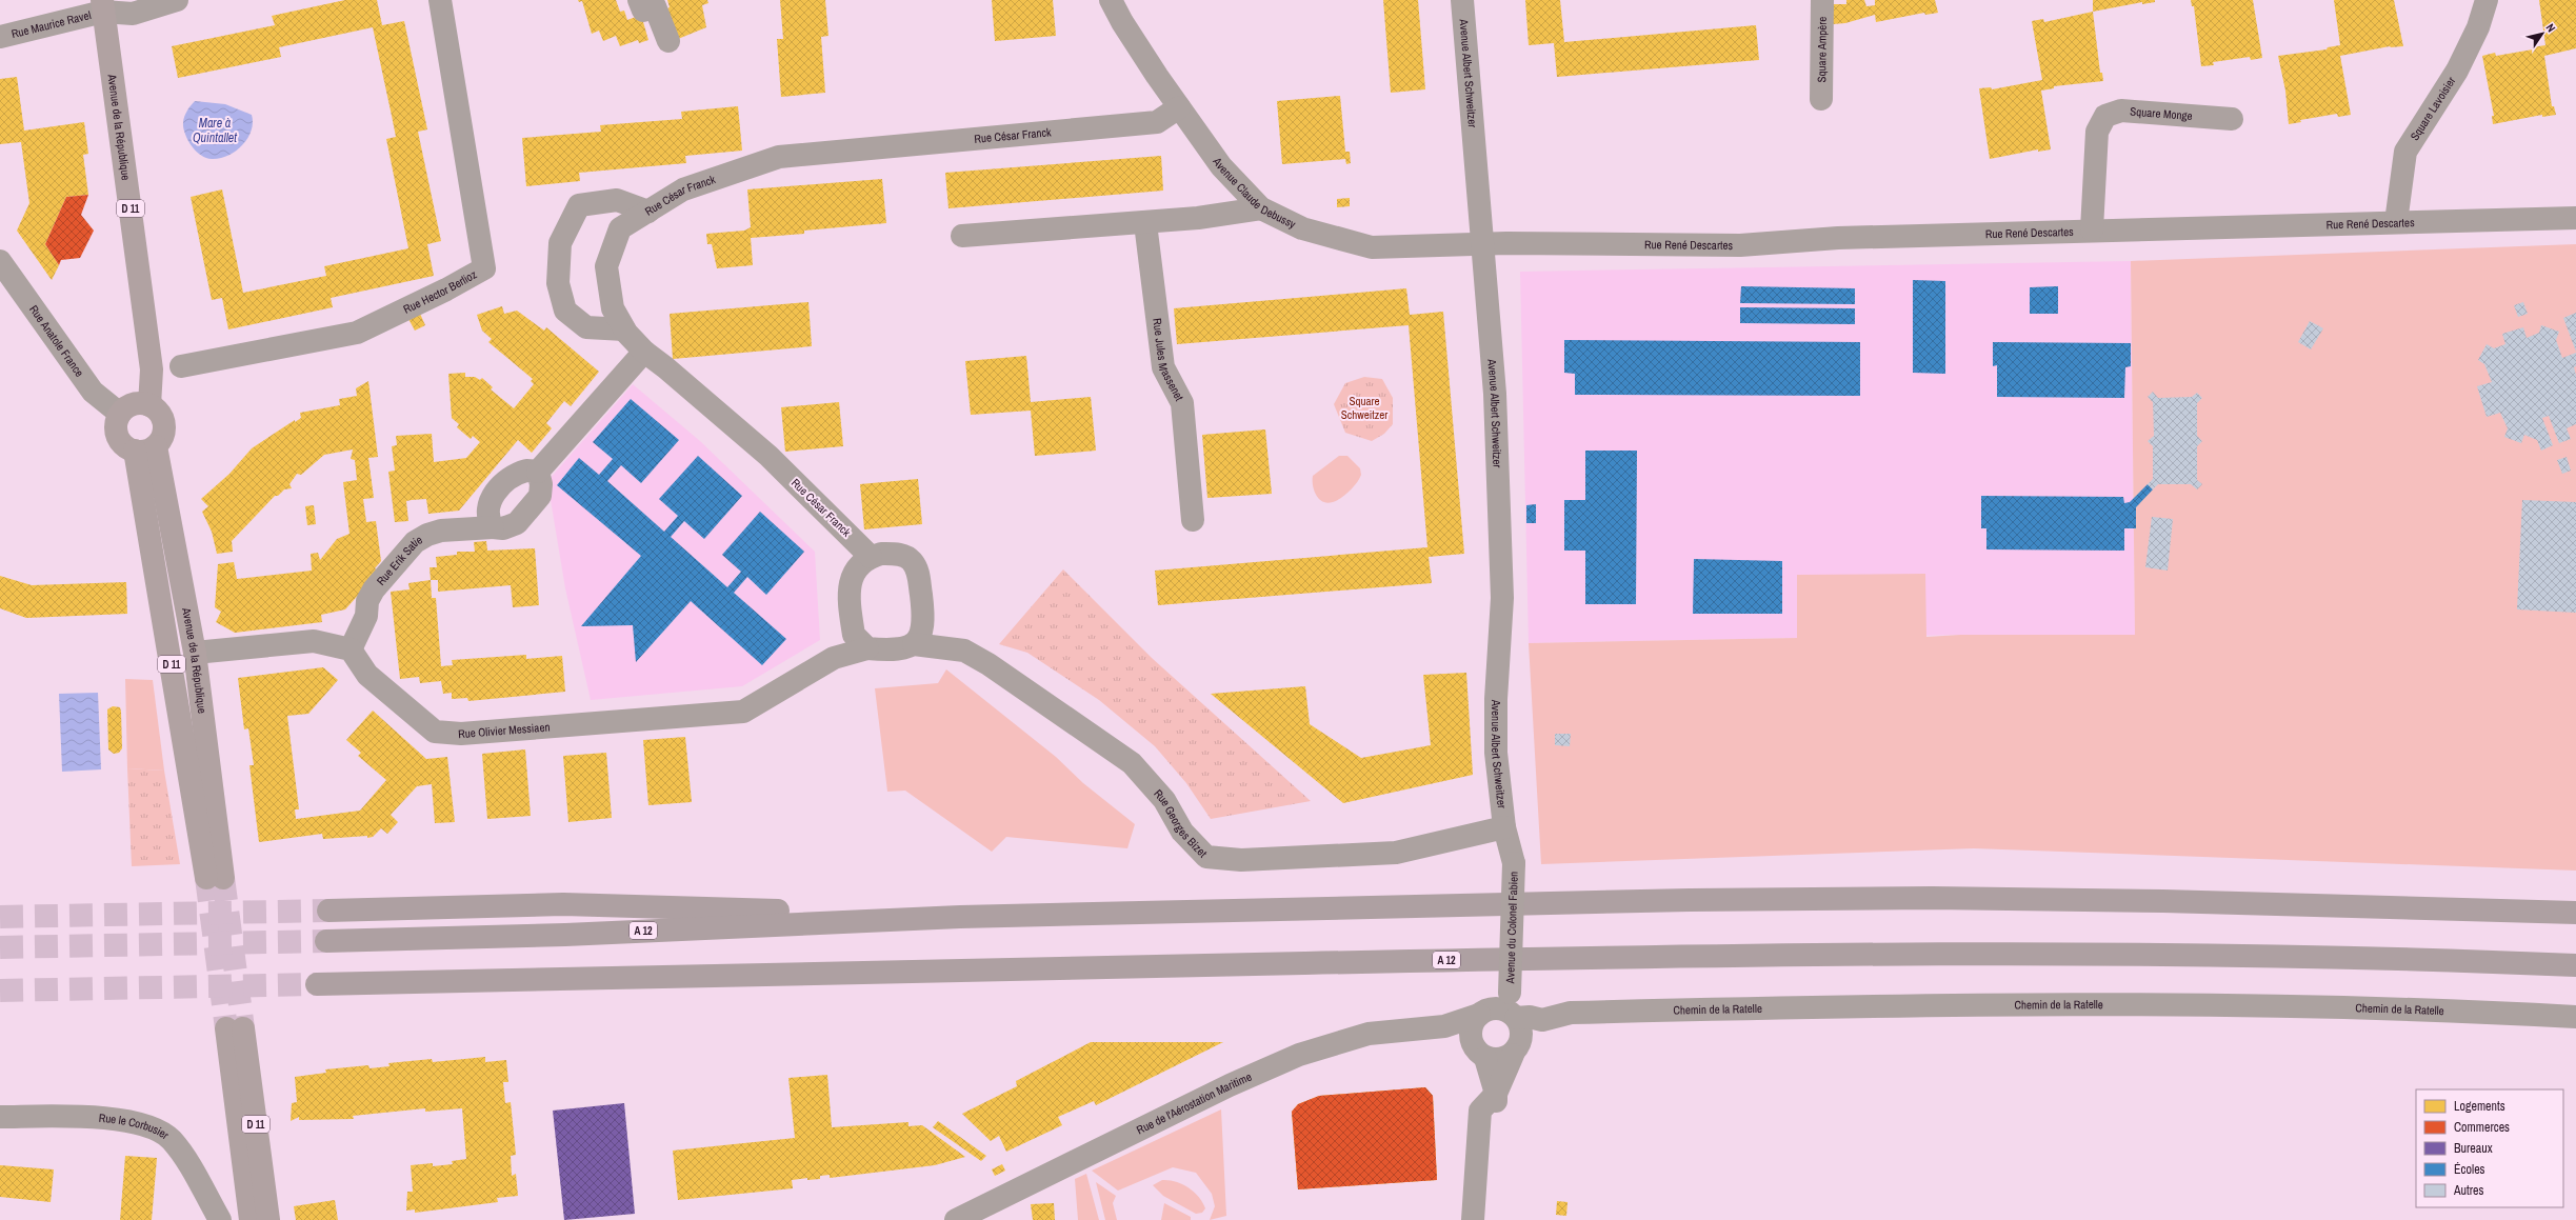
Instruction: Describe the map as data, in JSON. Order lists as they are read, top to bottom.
{
  "streets": {
    "highway": ["A 12"],
    "main road": ["Avenue de la République", "D 11"],
    "street": [
      "Rue Maurice Ravel",
      "Square Ampère",
      "Avenue Albert Schweitzer",
      "Square Lavoisier",
      "Square Monge",
      "Rue César Franck",
      "Avenue Claude Debussy",
      "Rue René Descartes",
      "Rue Hector Berlioz",
      "Rue Anatole France",
      "Rue Jules Massenet",
      "Rue Erik Satie",
      "Rue Olivier Messiaen",
      "Rue Georges Bizet",
      "Avenue du Colonel Fabien",
      "Chemin de la Ratelle",
      "Rue de l'Aérostation Maritime",
      "Rue le Corbusier"
    ]
  },
  "crossings": [
    ["Rue Maurice Ravel", "Avenue de la République"],
    ["Avenue Albert Schweitzer", "Avenue Claude Debussy"],
    ["Avenue Albert Schweitzer", "Rue René Descartes"],
    ["Avenue Albert Schweitzer", "Rue Georges Bizet"],
    ["Avenue Albert Schweitzer", "Avenue du Colonel Fabien"],
    ["Square Lavoisier", "Rue René Descartes"],
    ["Square Monge", "Rue René Descartes"],
    ["Avenue de la République", "Rue Anatole France"],
    ["Rue César Franck", "Avenue Claude Debussy"],
    ["Rue César Franck", "Rue Olivier Messiaen"],
    ["Rue César Franck", "Rue Georges Bizet"],
    ["Avenue Claude Debussy", "Rue René Descartes"],
    ["Rue Erik Satie", "Rue Olivier Messiaen"],
    ["Rue Olivier Messiaen", "Rue Georges Bizet"],
    ["Avenue du Colonel Fabien", "Chemin de la Ratelle"],
    ["Avenue du Colonel Fabien", "Rue de l'Aérostation Maritime"],
    ["Chemin de la Ratelle", "Rue de l'Aérostation Maritime"]
  ],
  "water": ["Mare à Quintallet"],
  "parks": ["Square Schweitzer"],
  "legend": [
    "Logements",
    "Commerces",
    "Bureaux",
    "Écoles",
    "Autres"
  ],
  "north": "top right"
}
